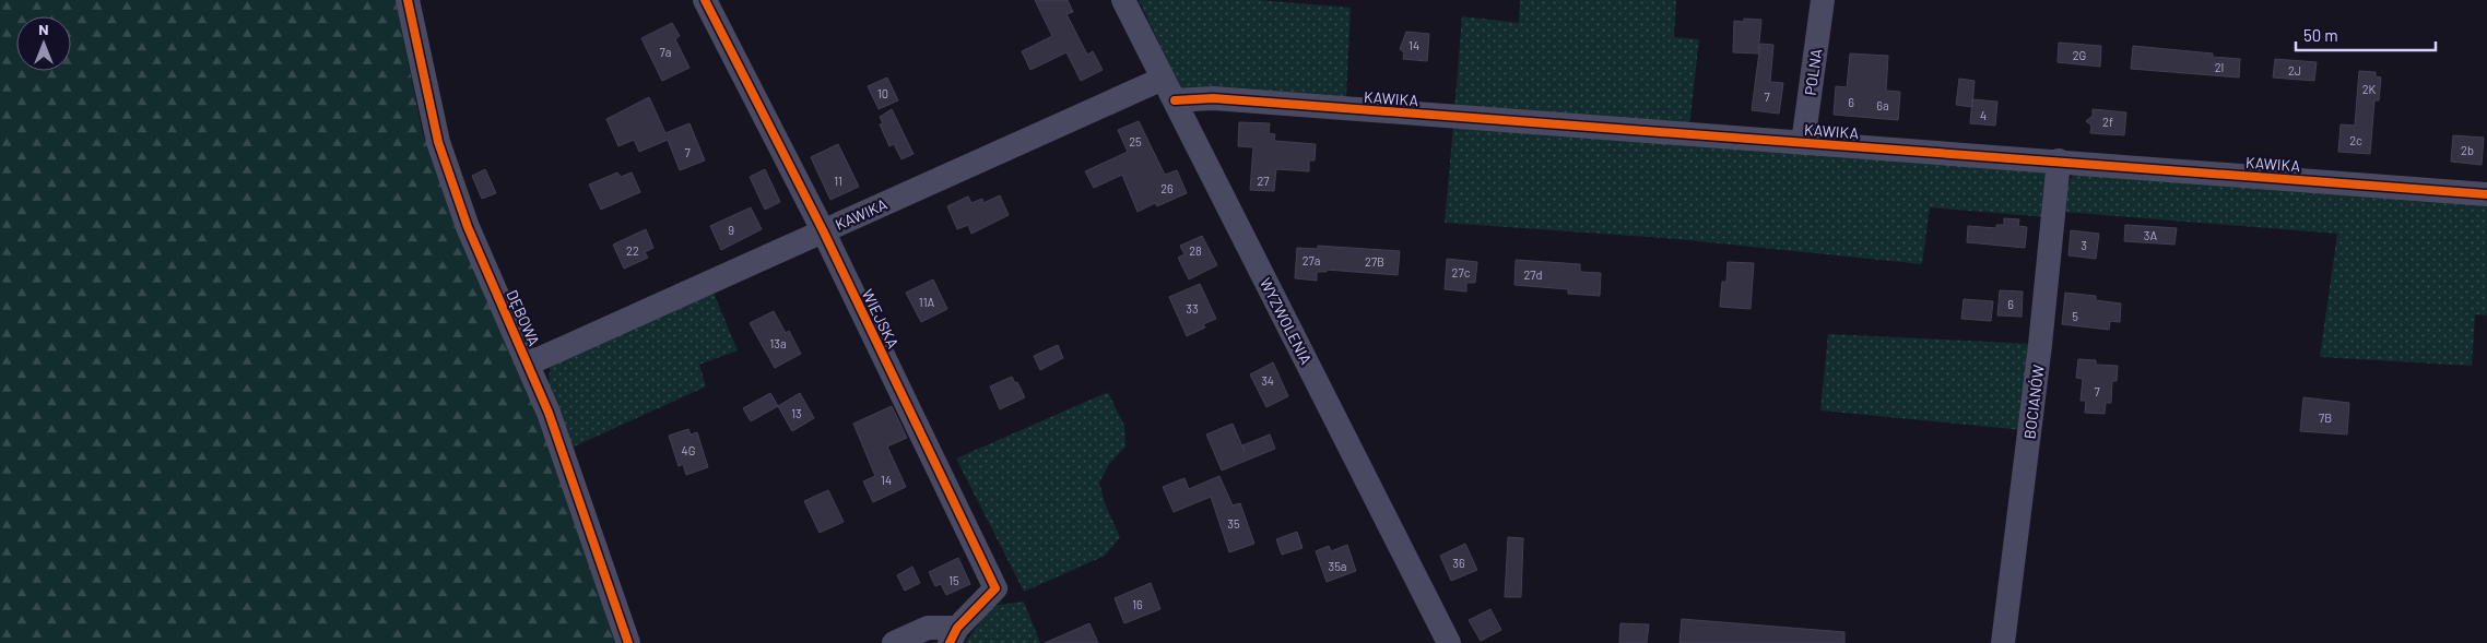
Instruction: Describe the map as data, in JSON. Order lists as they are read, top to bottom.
{
  "streets": {
    "street": [
      "POLNA",
      "KAWIKA",
      "DĘBOWA",
      "WIEJSKA",
      "WYZWOLENIA",
      "BOCIANÓW"
    ]
  },
  "crossings": [
    ["POLNA", "KAWIKA"],
    ["KAWIKA", "DĘBOWA"],
    ["KAWIKA", "WIEJSKA"],
    ["KAWIKA", "WYZWOLENIA"],
    ["KAWIKA", "BOCIANÓW"]
  ],
  "house_numbers": [
    "14",
    "7a",
    "2G",
    "2I",
    "2J",
    "2K",
    "10",
    "7",
    "6",
    "6a",
    "4",
    "2f",
    "2c",
    "25",
    "2b",
    "7",
    "11",
    "27",
    "26",
    "9",
    "3A",
    "3",
    "22",
    "28",
    "27a",
    "27B",
    "27c",
    "27d",
    "11A",
    "6",
    "33",
    "5",
    "13a",
    "34",
    "7",
    "13",
    "7B",
    "4G",
    "14",
    "35",
    "36",
    "35a",
    "15",
    "16"
  ],
  "scale_bar": "50 m",
  "north": "top"
}
